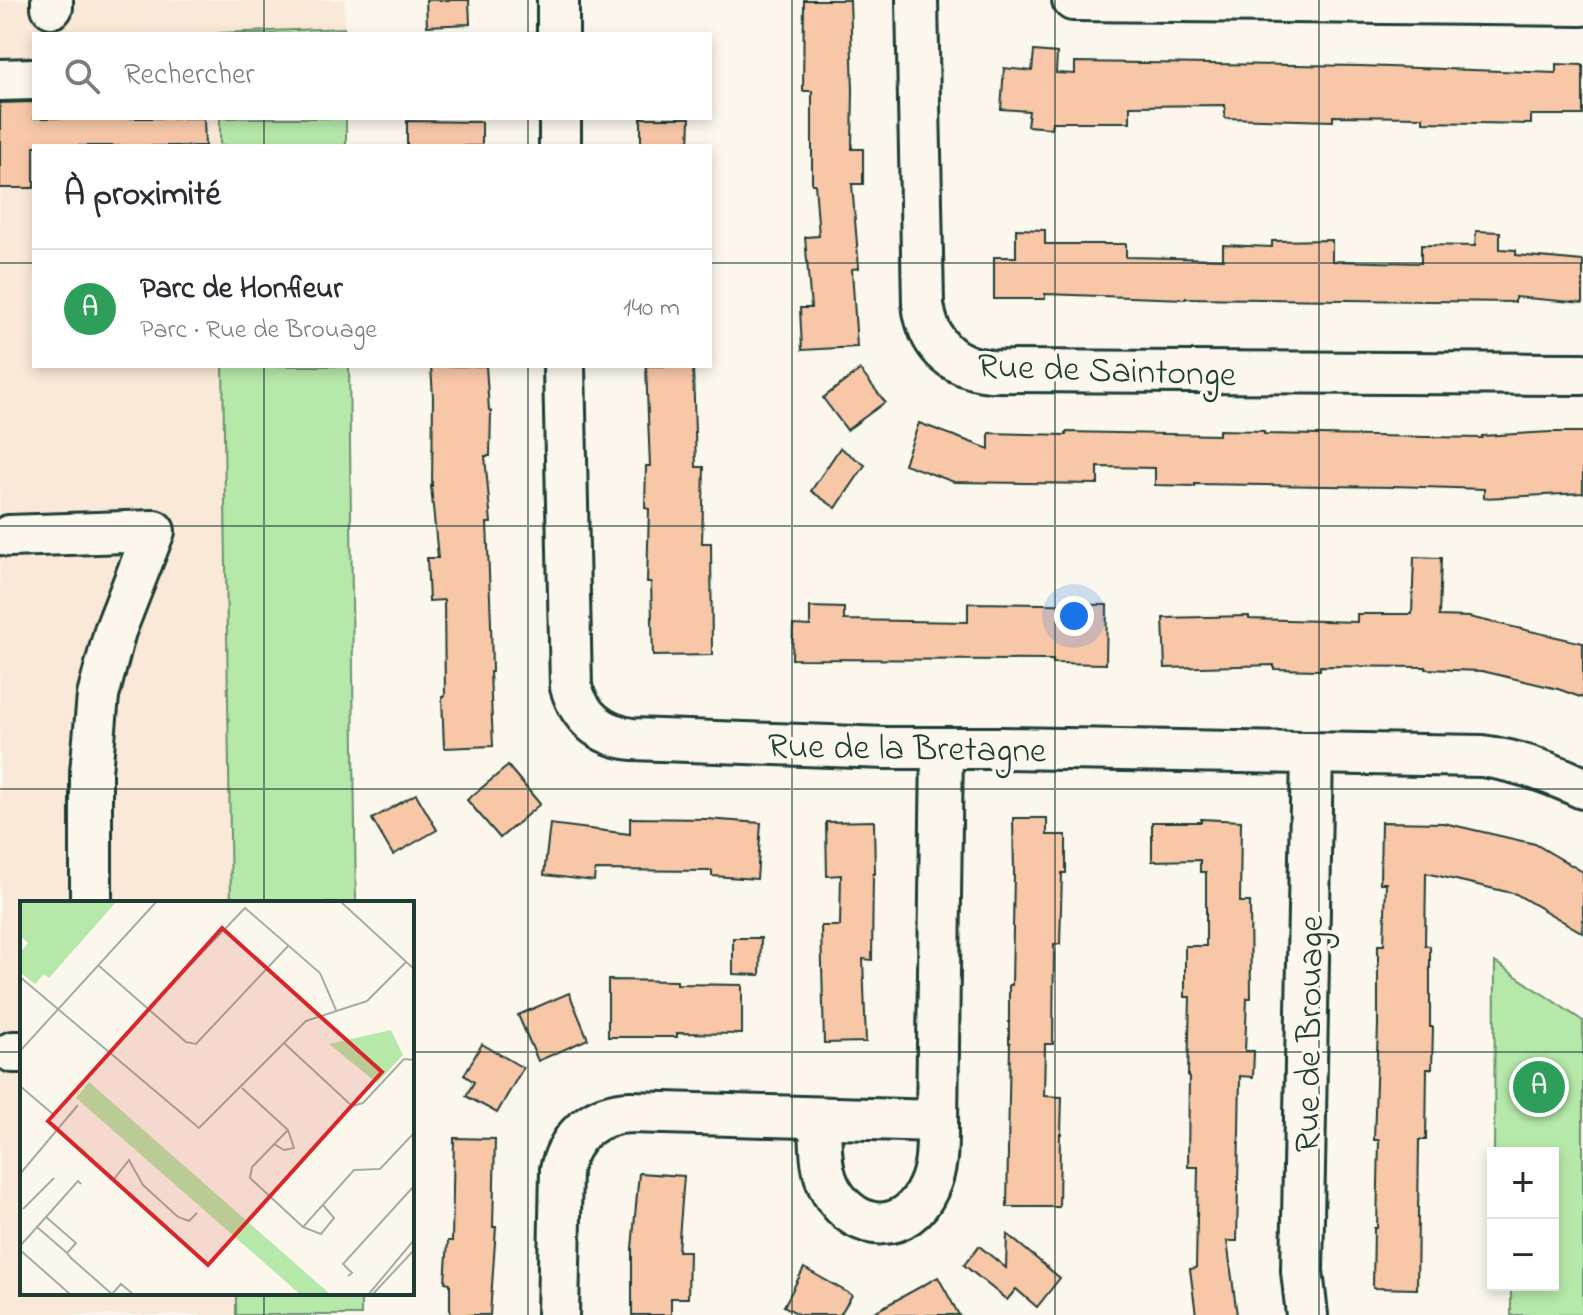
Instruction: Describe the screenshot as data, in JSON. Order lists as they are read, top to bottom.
{
  "streets": {
    "street": ["Rue de Saintonge", "Rue de la Bretagne", "Rue de Brouage"]
  },
  "crossings": [
    ["Rue de la Bretagne", "Rue de Brouage"]
  ],
  "page": {
    "search": "Rechercher",
    "heading": "À proximité",
    "list": [
      {
        "mark": "A",
        "name": "Parc de Honfleur",
        "note": "Parc · Rue de Brouage",
        "value": "140 m"
      }
    ],
    "pins": "A",
    "map_buttons": ["+", "−"]
  }
}
